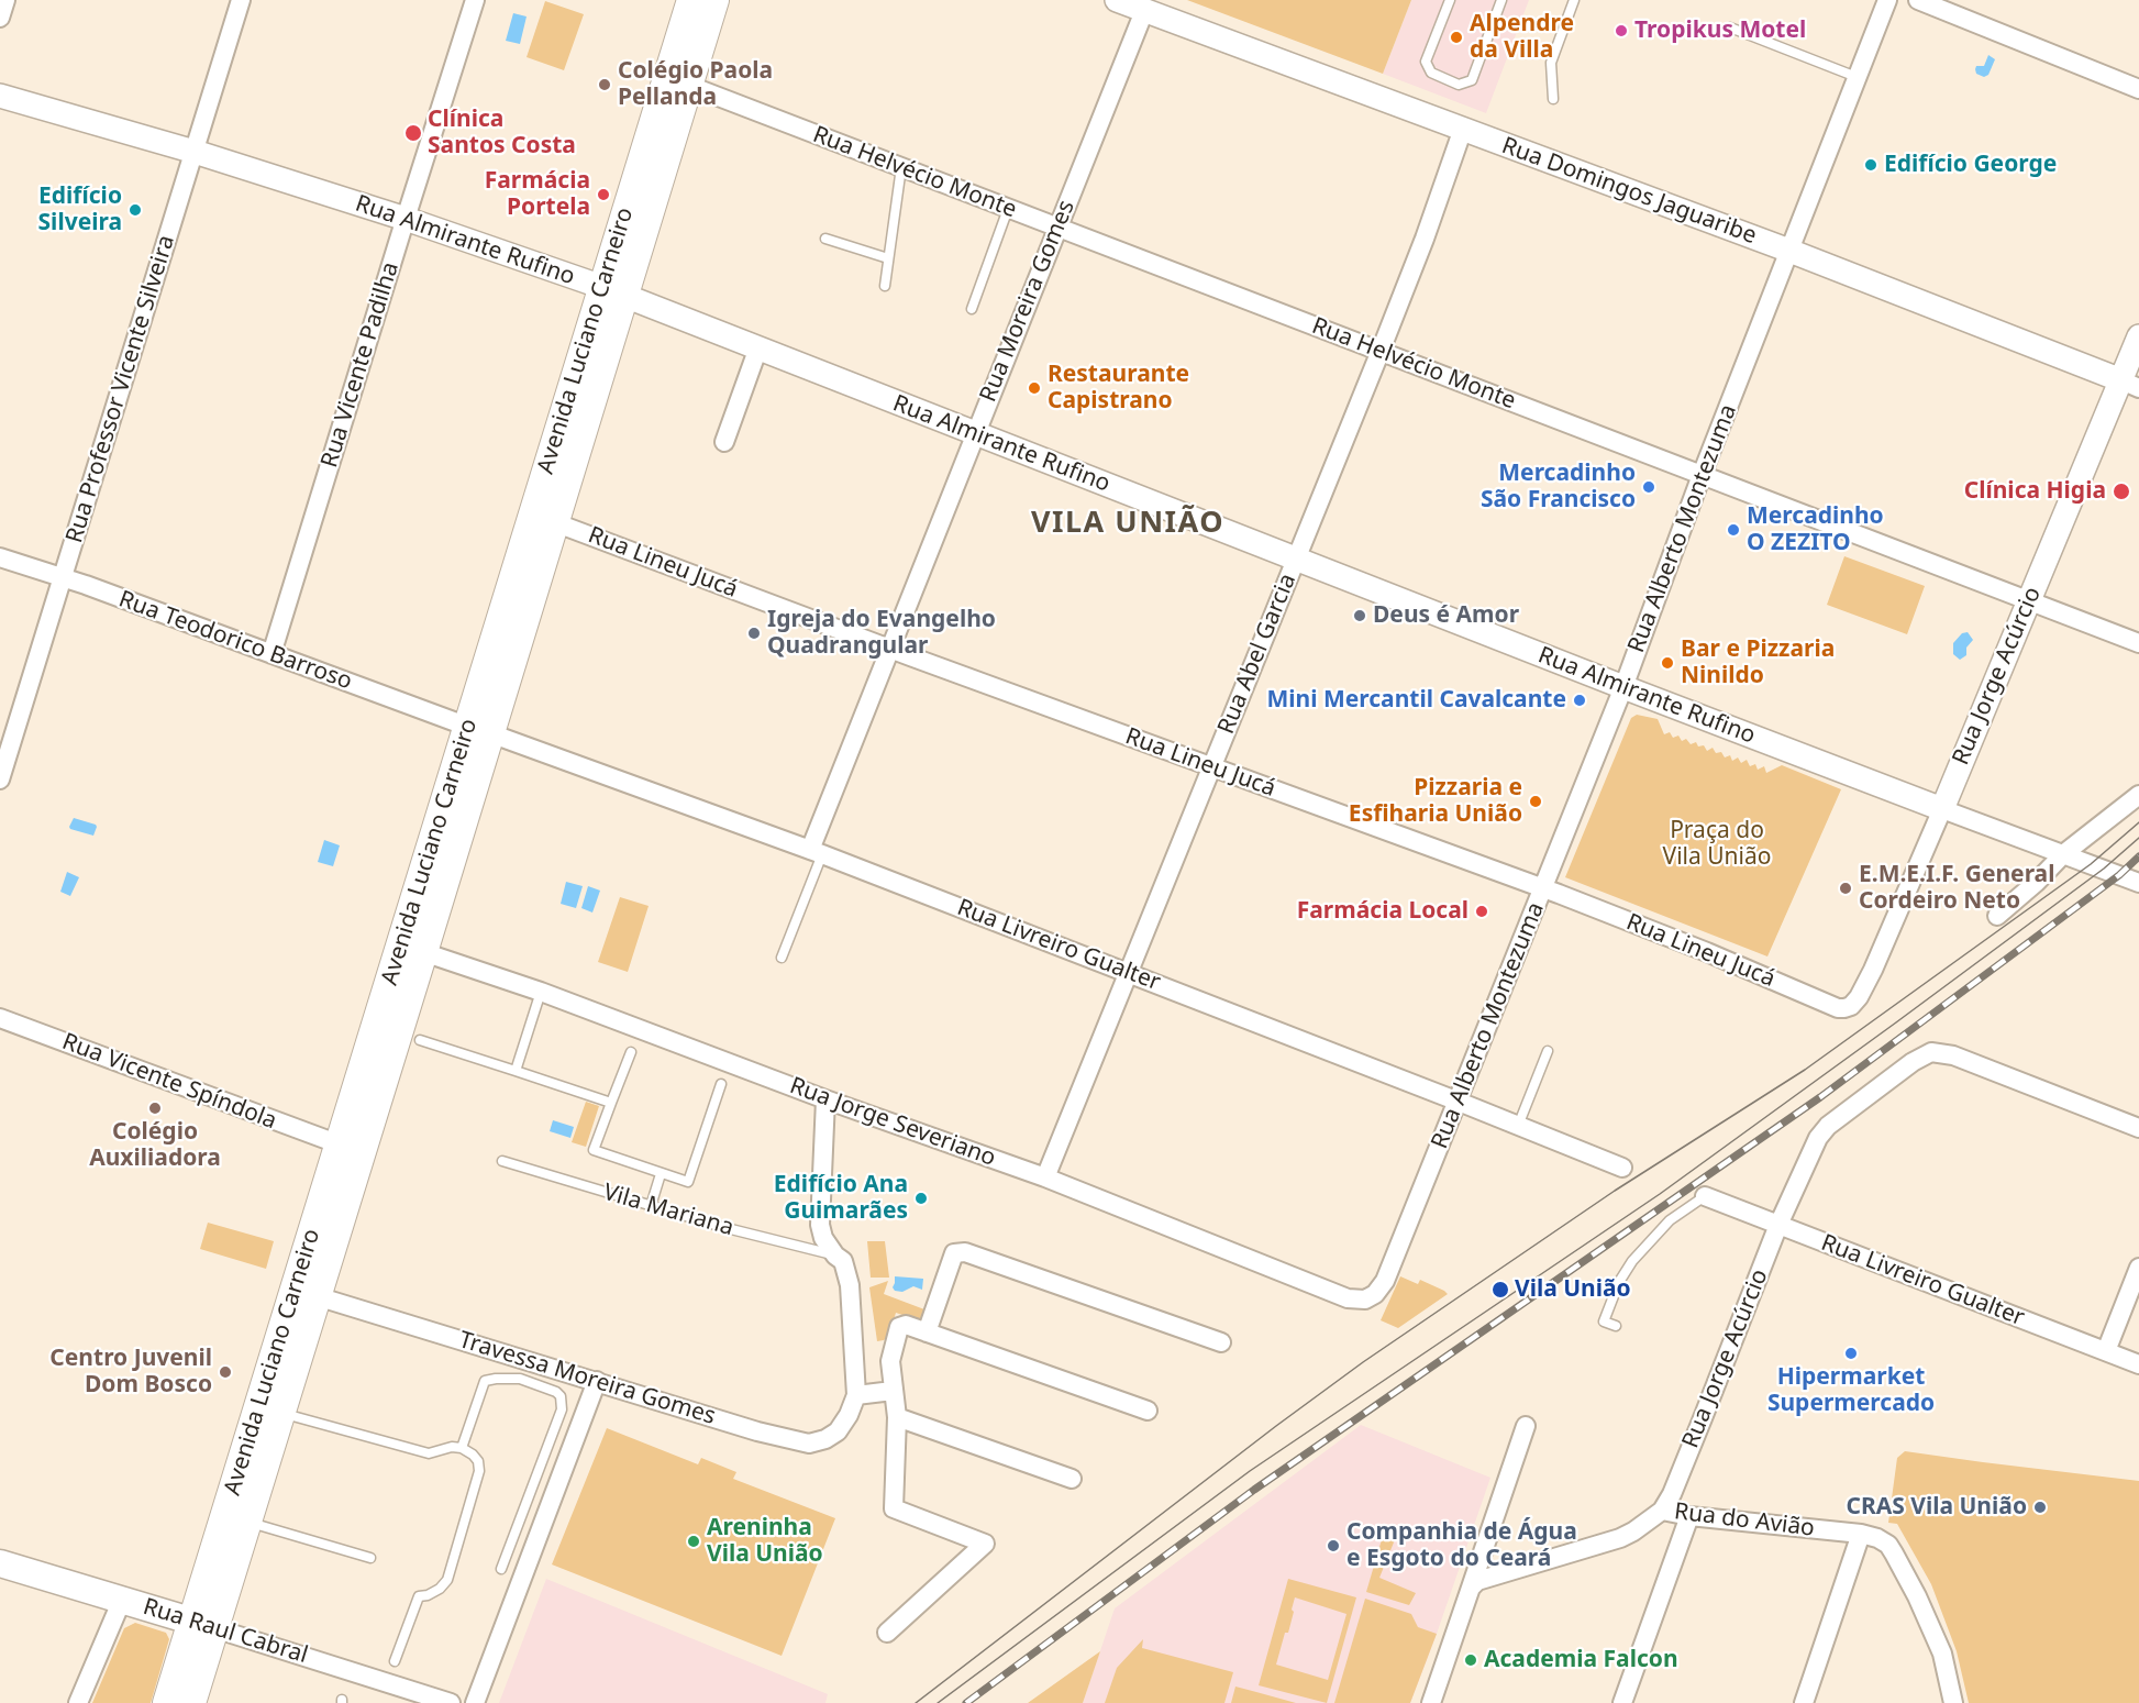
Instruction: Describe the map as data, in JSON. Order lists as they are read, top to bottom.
{
  "streets": {
    "main road": ["Avenida Luciano Carneiro", "Rua Raul Cabral"],
    "street": [
      "Rua Helvécio Monte",
      "Rua Domingos Jaguaribe",
      "Rua Almirante Rufino",
      "Rua Moreira Gomes",
      "Rua Vicente Padilha",
      "Rua Professor Vicente Silveira",
      "Rua Alberto Montezuma",
      "Rua Lineu Jucá",
      "Rua Teodorico Barroso",
      "Rua Abel Garcia",
      "Rua Jorge Acúrcio",
      "Rua Livreiro Gualter",
      "Rua Vicente Spíndola",
      "Rua Jorge Severiano",
      "Travessa Moreira Gomes",
      "Rua do Avião"
    ],
    "lane": ["Vila Mariana"]
  },
  "crossings": [
    ["Rua Helvécio Monte", "Rua Moreira Gomes"],
    ["Rua Helvécio Monte", "Avenida Luciano Carneiro"],
    ["Rua Helvécio Monte", "Rua Alberto Montezuma"],
    ["Rua Helvécio Monte", "Rua Abel Garcia"],
    ["Rua Helvécio Monte", "Rua Jorge Acúrcio"],
    ["Rua Domingos Jaguaribe", "Rua Moreira Gomes"],
    ["Rua Domingos Jaguaribe", "Rua Alberto Montezuma"],
    ["Rua Domingos Jaguaribe", "Rua Abel Garcia"],
    ["Rua Domingos Jaguaribe", "Rua Jorge Acúrcio"],
    ["Rua Almirante Rufino", "Rua Moreira Gomes"],
    ["Rua Almirante Rufino", "Avenida Luciano Carneiro"],
    ["Rua Almirante Rufino", "Rua Vicente Padilha"],
    ["Rua Almirante Rufino", "Rua Professor Vicente Silveira"],
    ["Rua Almirante Rufino", "Rua Alberto Montezuma"],
    ["Rua Almirante Rufino", "Rua Abel Garcia"],
    ["Rua Almirante Rufino", "Rua Jorge Acúrcio"],
    ["Rua Moreira Gomes", "Rua Lineu Jucá"],
    ["Rua Moreira Gomes", "Rua Livreiro Gualter"],
    ["Avenida Luciano Carneiro", "Rua Lineu Jucá"],
    ["Avenida Luciano Carneiro", "Rua Teodorico Barroso"],
    ["Avenida Luciano Carneiro", "Rua Livreiro Gualter"],
    ["Avenida Luciano Carneiro", "Rua Vicente Spíndola"],
    ["Avenida Luciano Carneiro", "Rua Jorge Severiano"],
    ["Avenida Luciano Carneiro", "Travessa Moreira Gomes"],
    ["Avenida Luciano Carneiro", "Rua Raul Cabral"],
    ["Rua Vicente Padilha", "Rua Teodorico Barroso"],
    ["Rua Professor Vicente Silveira", "Rua Teodorico Barroso"],
    ["Rua Alberto Montezuma", "Rua Lineu Jucá"],
    ["Rua Alberto Montezuma", "Rua Livreiro Gualter"],
    ["Rua Alberto Montezuma", "Rua Jorge Severiano"],
    ["Rua Lineu Jucá", "Rua Abel Garcia"],
    ["Rua Lineu Jucá", "Rua Jorge Acúrcio"],
    ["Rua Teodorico Barroso", "Rua Livreiro Gualter"],
    ["Rua Abel Garcia", "Rua Livreiro Gualter"],
    ["Rua Abel Garcia", "Rua Jorge Severiano"],
    ["Rua Jorge Acúrcio", "Rua Livreiro Gualter"],
    ["Rua Jorge Acúrcio", "Rua do Avião"]
  ],
  "districts": ["VILA UNIÃO"],
  "parks": ["Praça do Vila União"],
  "places": [
    "Tropikus Motel",
    "Alpendre da Villa",
    "Colégio Paola Pellanda",
    "Clínica Santos Costa",
    "Edifício George",
    "Farmácia Portela",
    "Edifício Silveira",
    "Restaurante Capistrano",
    "Mercadinho São Francisco",
    "Clínica Higia",
    "Mercadinho O ZEZITO",
    "Deus é Amor",
    "Igreja do Evangelho Quadrangular",
    "Bar e Pizzaria Ninildo",
    "Mini Mercantil Cavalcante",
    "Pizzaria e Esfiharia União",
    "E.M.E.I.F. General Cordeiro Neto",
    "Farmácia Local",
    "Colégio Auxiliadora",
    "Edifício Ana Guimarães",
    "Vila União",
    "Hipermarket Supermercado",
    "Centro Juvenil Dom Bosco",
    "CRAS Vila União",
    "Areninha Vila União",
    "Companhia de Água e Esgoto do Ceará",
    "Academia Falcon"
  ]
}
